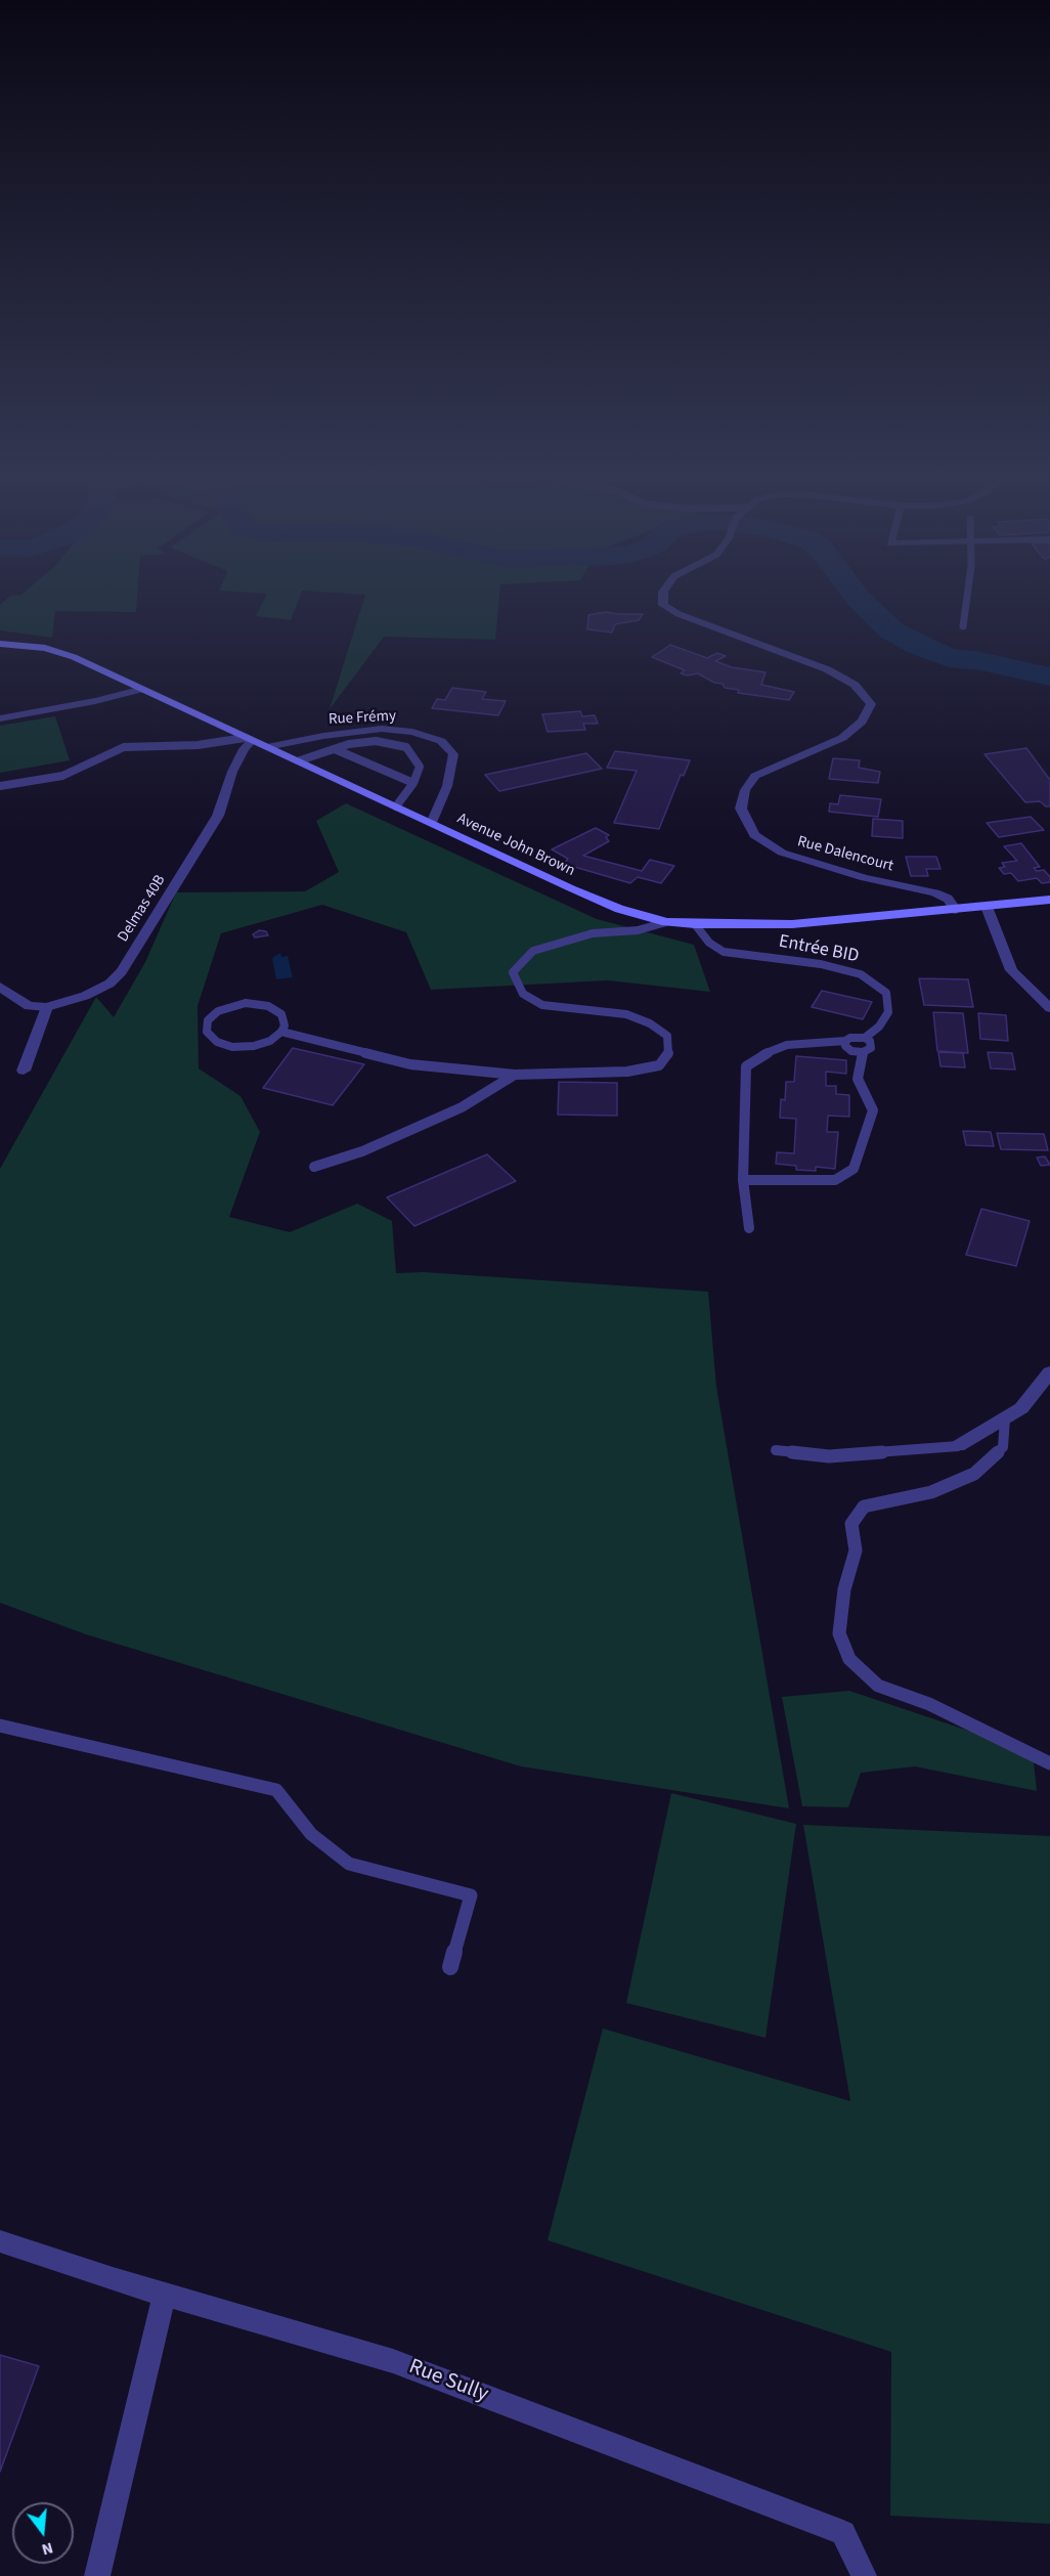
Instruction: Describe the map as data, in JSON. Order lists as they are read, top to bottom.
{
  "streets": {
    "main road": ["Avenue John Brown"],
    "street": [
      "Rue Frémy",
      "Rue Dalencourt",
      "Delmas 40B",
      "Rue Sully"
    ],
    "lane": ["Entrée BID"]
  },
  "crossings": [
    ["Rue Frémy", "Avenue John Brown"],
    ["Avenue John Brown", "Rue Dalencourt"],
    ["Avenue John Brown", "Delmas 40B"],
    ["Avenue John Brown", "Entrée BID"]
  ],
  "north": "bottom"
}
